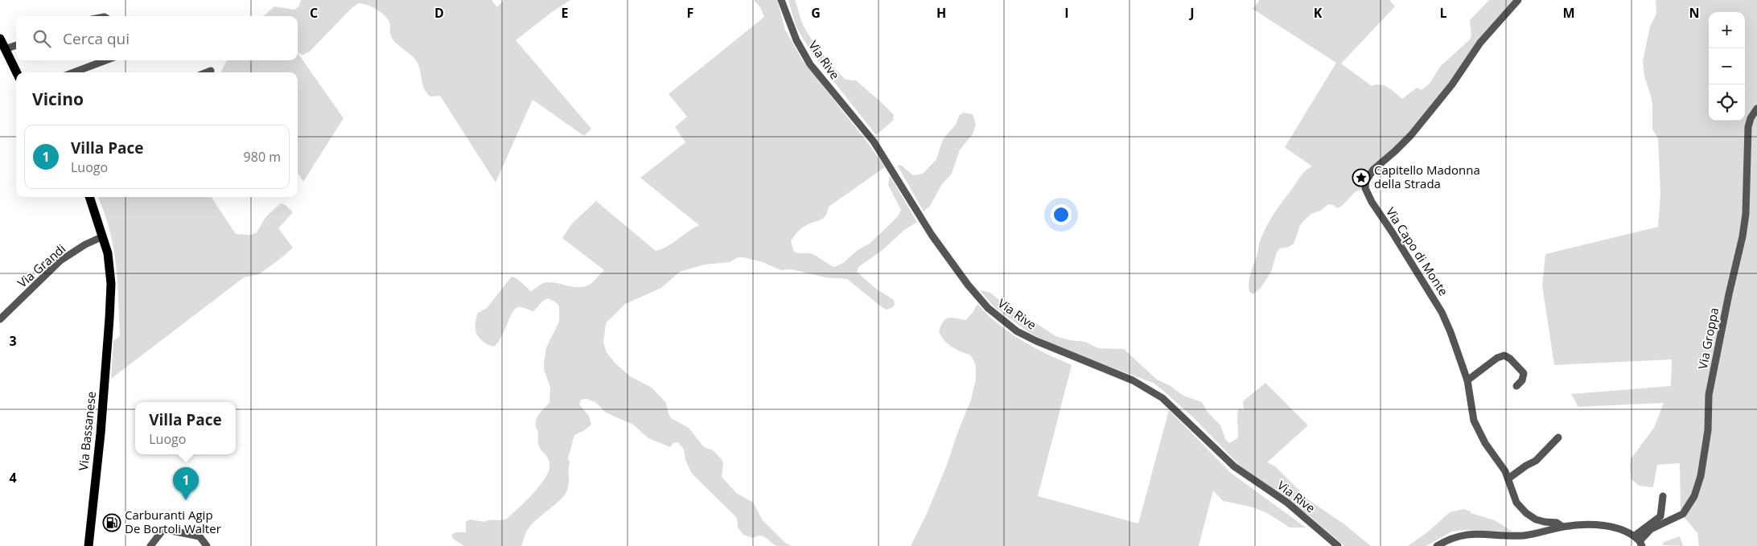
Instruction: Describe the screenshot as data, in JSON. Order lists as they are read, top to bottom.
{
  "streets": {
    "main road": ["Via Bassanese"],
    "street": [
      "Via Rive",
      "Via Capo di Monte",
      "Via Grandi",
      "Via Groppa"
    ]
  },
  "crossings": [
    ["Via Grandi", "Via Bassanese"]
  ],
  "places": {
    "place": ["Capitello Madonna della Strada"],
    "fuel station": ["Carburanti Agip De Bortoli Walter"]
  },
  "page": {
    "map_buttons": ["+", "−"],
    "search": "Cerca qui",
    "heading": "Vicino",
    "list": [
      {
        "mark": "1",
        "name": "Villa Pace",
        "note": "Luogo",
        "value": "980 m"
      }
    ],
    "popup": ["Villa Pace", "Luogo"],
    "pins": "1"
  },
  "grid": {
    "columns": [
      "C",
      "D",
      "E",
      "F",
      "G",
      "H",
      "I",
      "J",
      "K",
      "L",
      "M",
      "N"
    ],
    "rows": ["3", "4"]
  }
}
